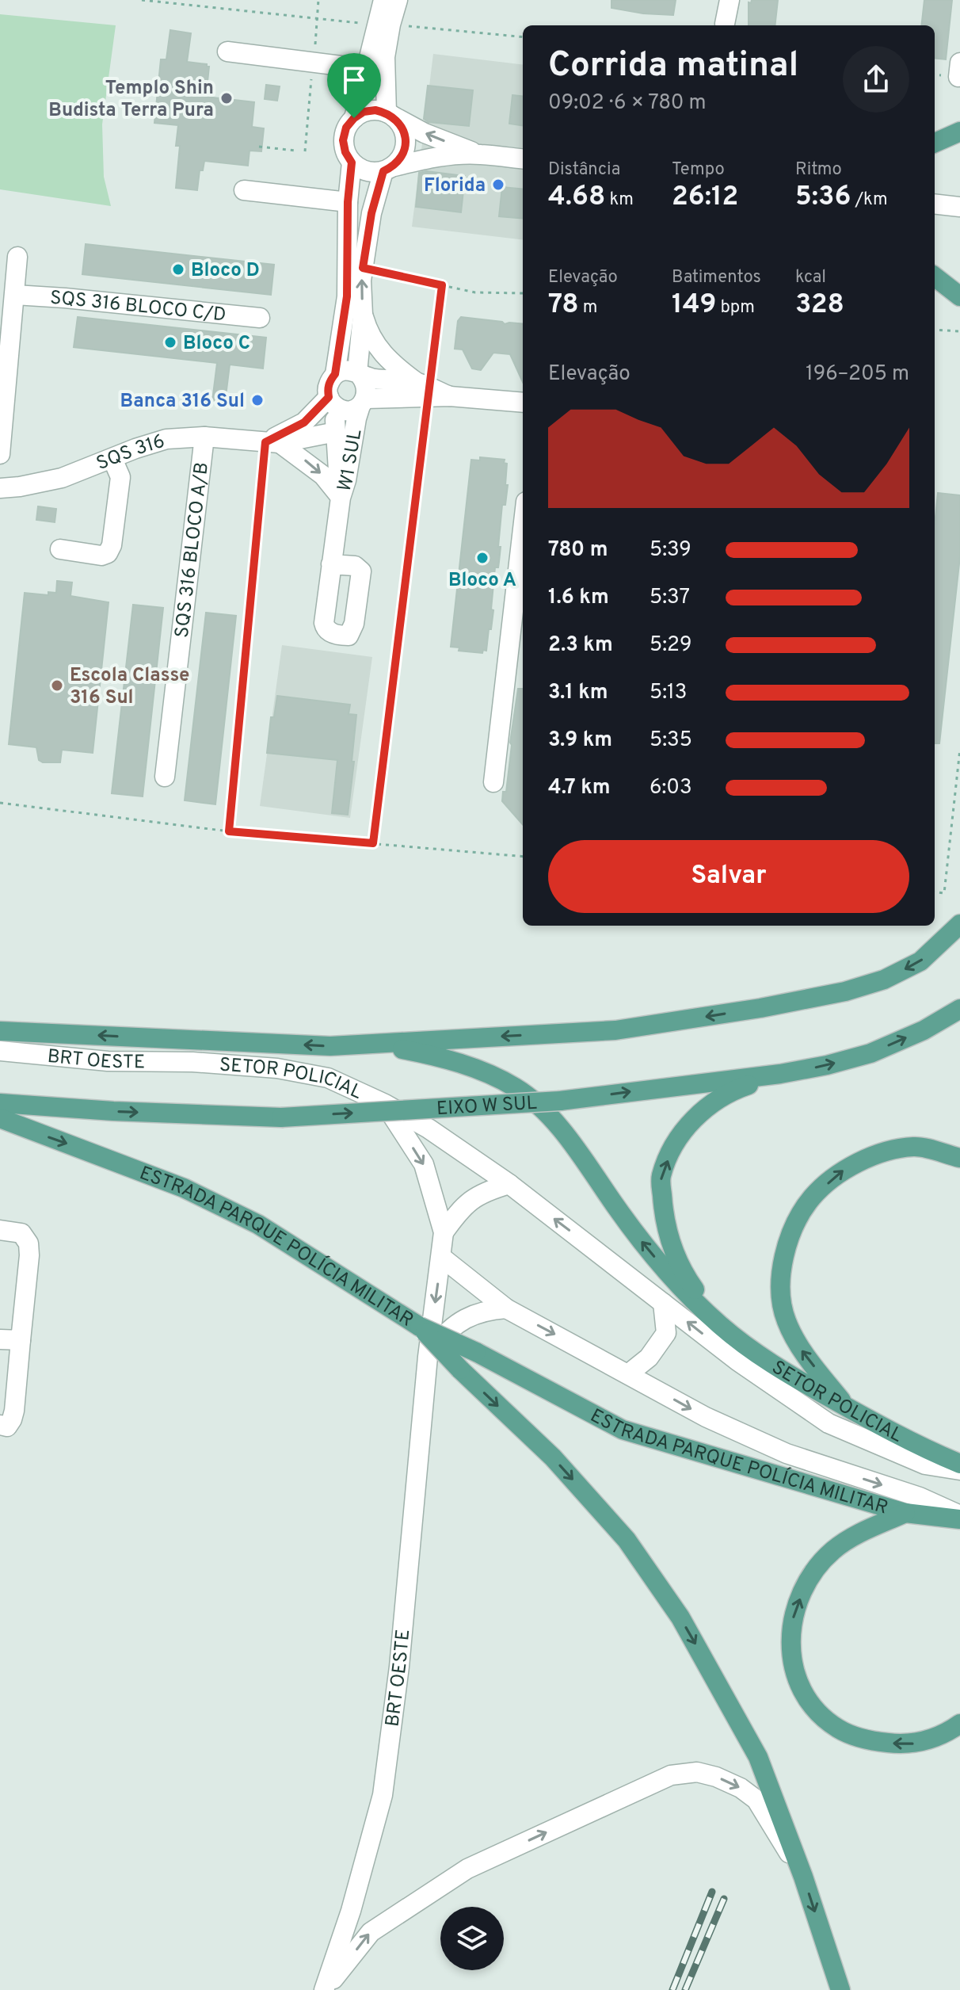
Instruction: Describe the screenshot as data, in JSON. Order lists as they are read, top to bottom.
{
  "streets": {
    "main road": ["SETOR POLICIAL", "EIXO W SUL", "ESTRADA PARQUE POLÍCIA MILITAR"],
    "street": [
      "SQS 316 BLOCO C/D",
      "SQS 316",
      "W1 SUL",
      "SQS 316 BLOCO A/B",
      "BRT OESTE"
    ]
  },
  "crossings": [
    ["SQS 316", "W1 SUL"],
    ["SQS 316", "SQS 316 BLOCO A/B"],
    ["BRT OESTE", "SETOR POLICIAL"]
  ],
  "places": [
    "Templo Shin Budista Terra Pura",
    "Florida",
    "Bloco D",
    "Bloco C",
    "Banca 316 Sul",
    "Bloco A",
    "Escola Classe 316 Sul"
  ],
  "page": {
    "heading": ["Corrida matinal", "09:02 · 6 × 780 m"],
    "stats": [
      ["Distância", "4.68 km"],
      ["Tempo", "26:12"],
      ["Ritmo", "5:36 /km"],
      ["Elevação", "78 m"],
      ["Batimentos", "149 bpm"],
      ["kcal", "328"]
    ],
    "chart": ["Elevação", "196–205 m"],
    "list": [
      {
        "name": "780 m",
        "note": "5:39"
      },
      {
        "name": "1.6 km",
        "note": "5:37"
      },
      {
        "name": "2.3 km",
        "note": "5:29"
      },
      {
        "name": "3.1 km",
        "note": "5:13"
      },
      {
        "name": "3.9 km",
        "note": "5:35"
      },
      {
        "name": "4.7 km",
        "note": "6:03"
      }
    ],
    "buttons": "Salvar"
  }
}
